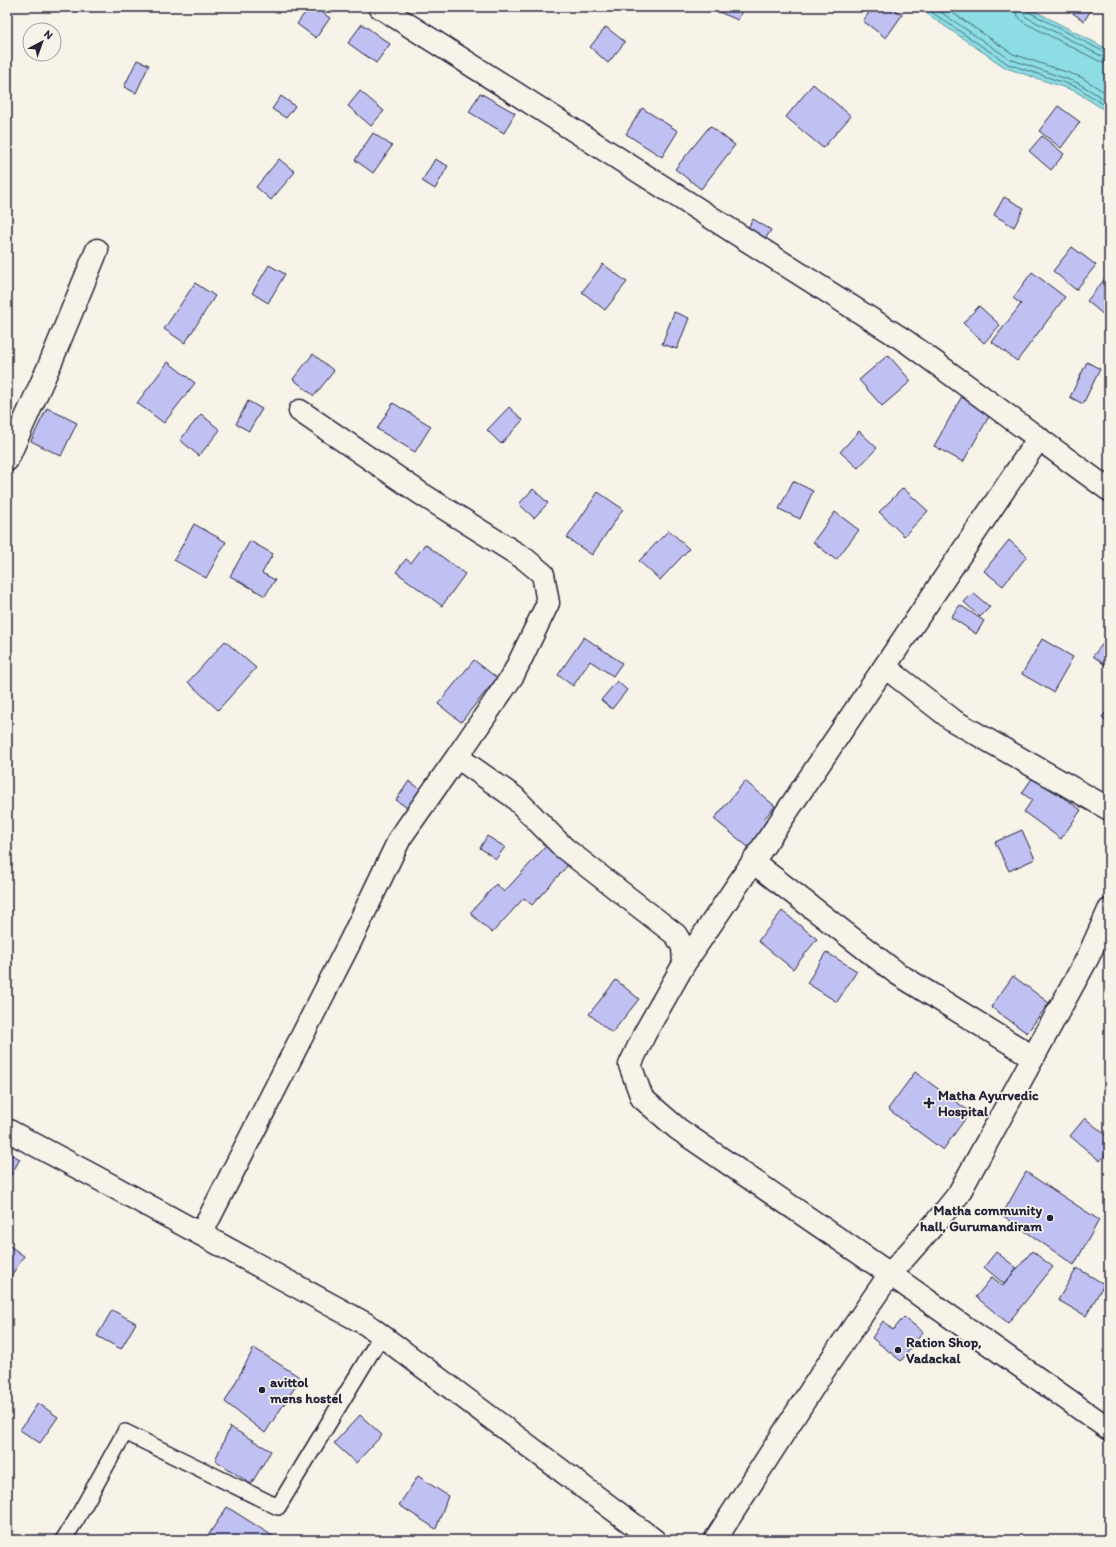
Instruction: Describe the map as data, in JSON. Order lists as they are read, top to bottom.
{
  "places": {
    "health": ["Matha Ayurvedic Hospital"],
    "other": ["Matha community hall, Gurumandiram", "Ration Shop, Vadackal", "avittol mens hostel"]
  },
  "north": "top right"
}
